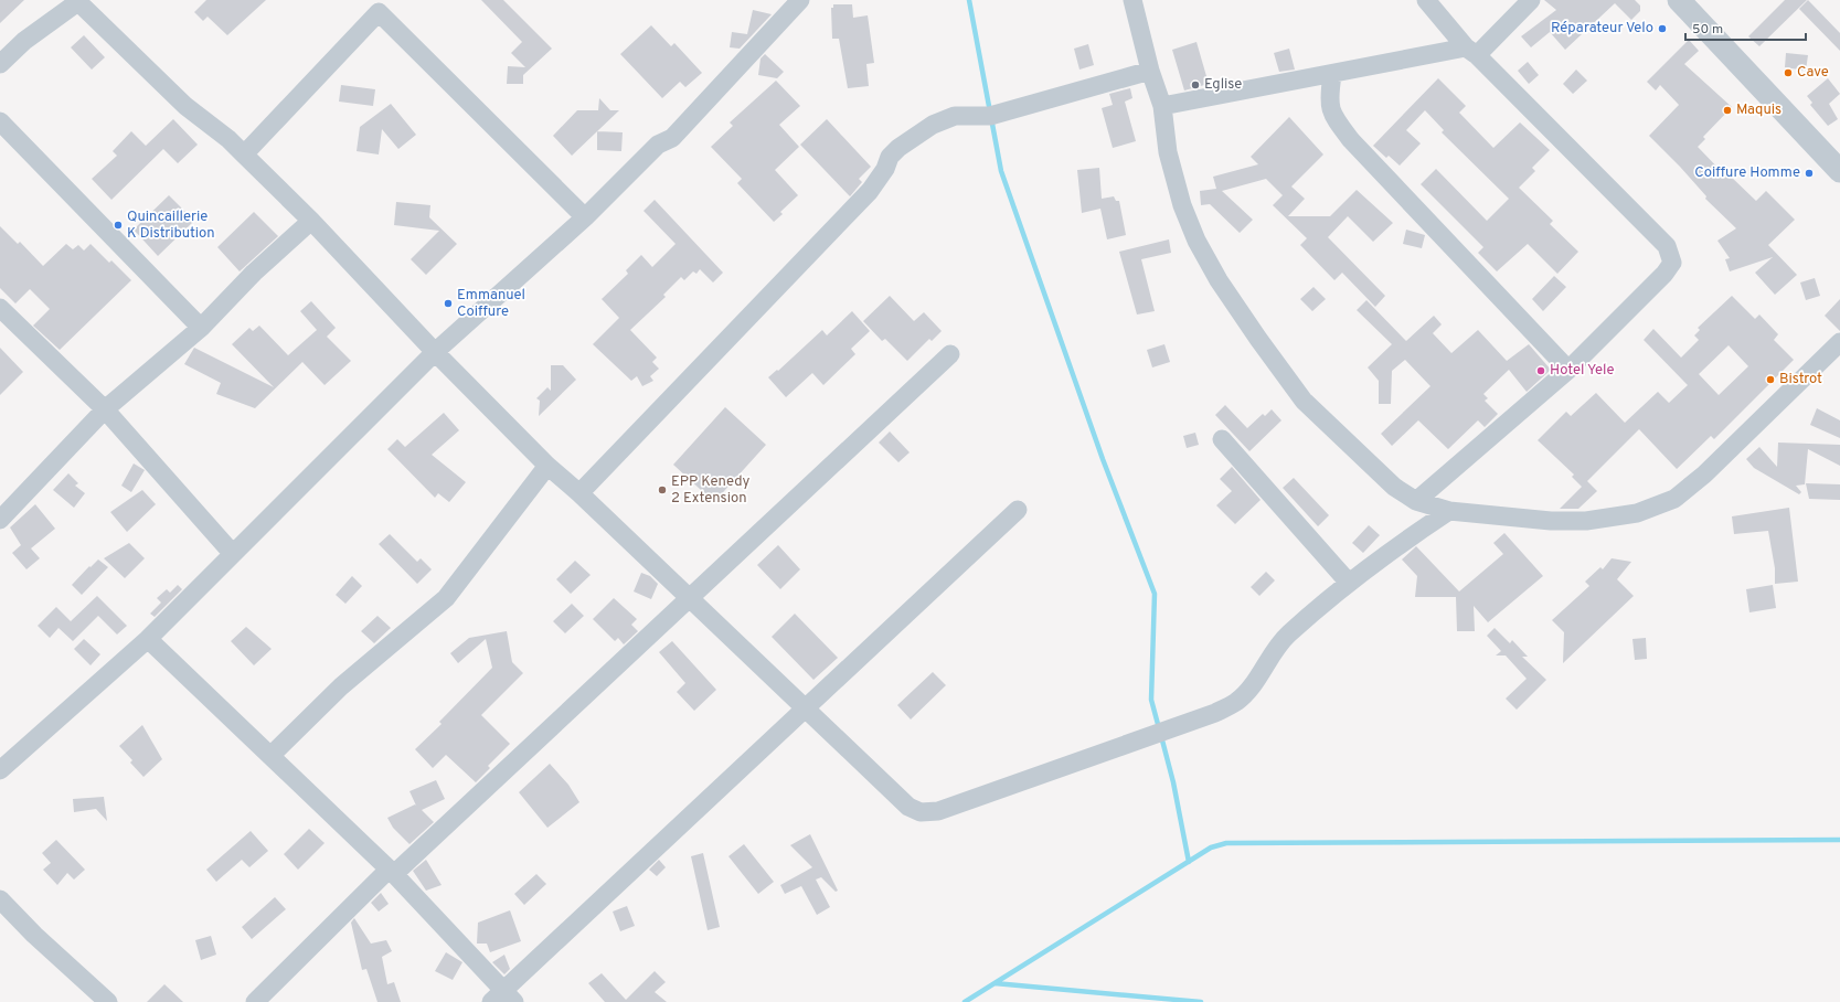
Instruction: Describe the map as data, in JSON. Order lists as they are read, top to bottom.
{
  "places": [
    "Réparateur Velo",
    "Cave",
    "Eglise",
    "Maquis",
    "Coiffure Homme",
    "Quincaillerie K Distribution",
    "Emmanuel Coiffure",
    "Hotel Yele",
    "Bistrot",
    "EPP Kenedy 2 Extension"
  ],
  "scale_bar": "50 m"
}
